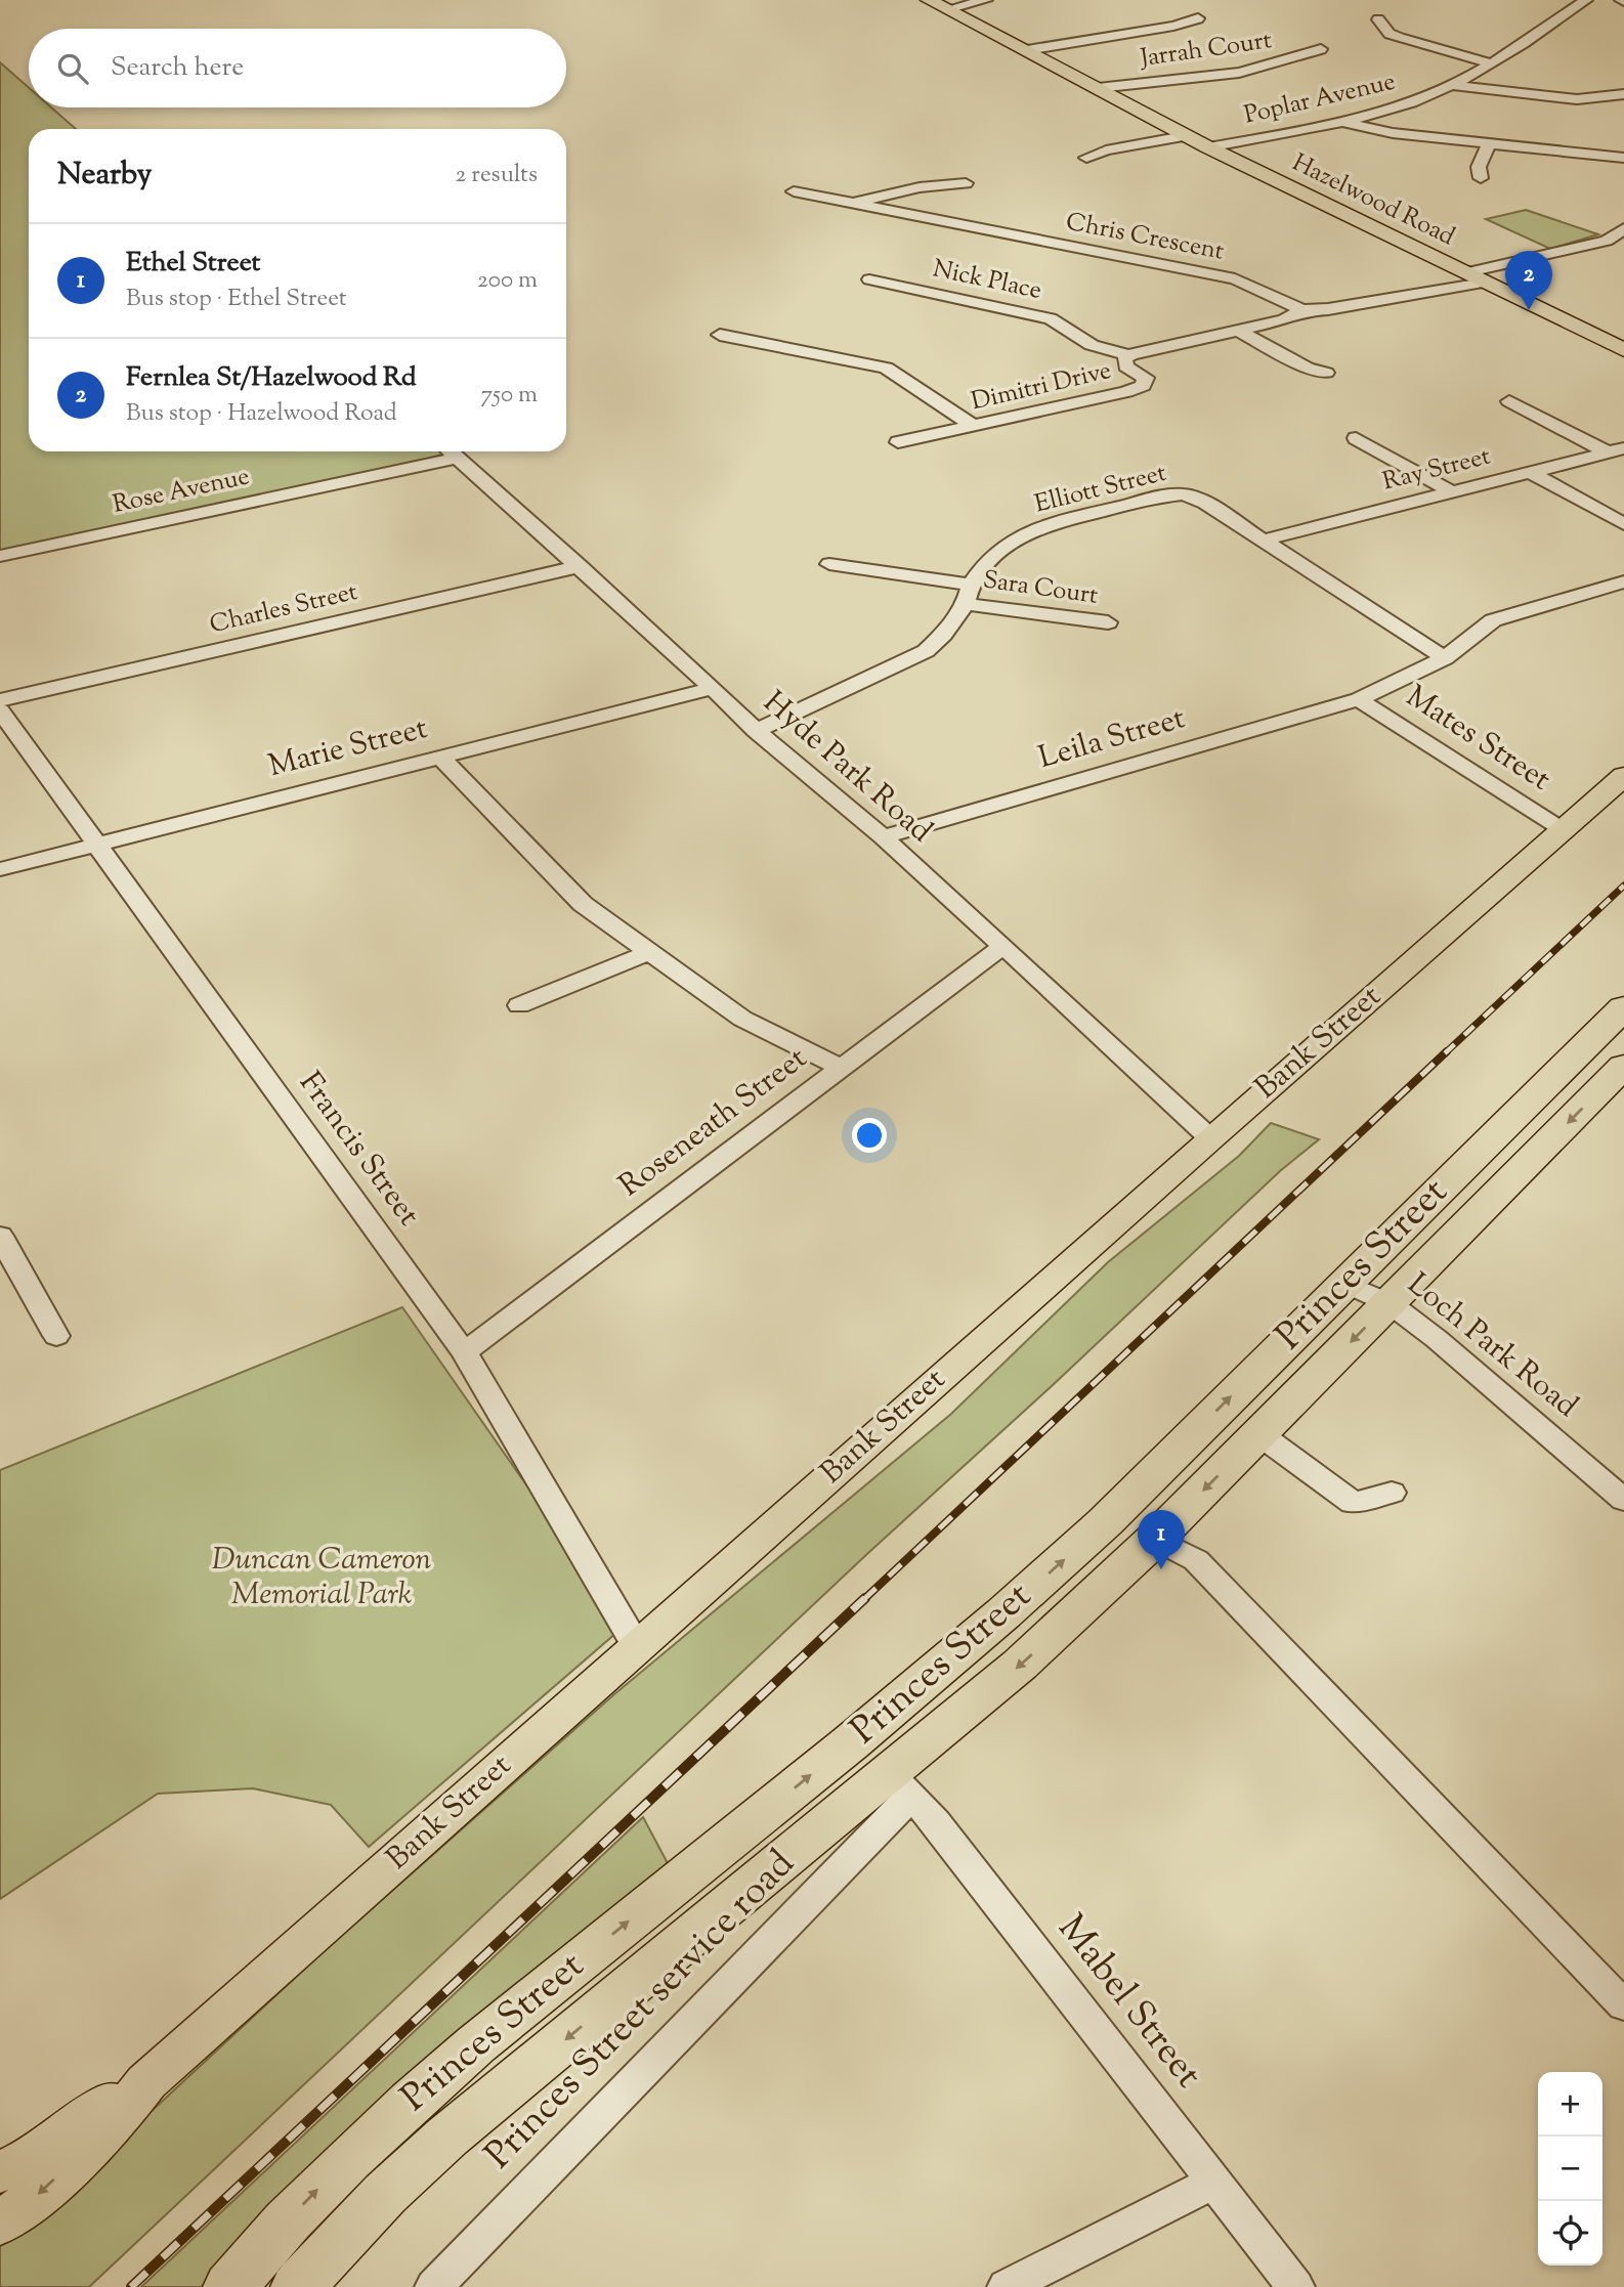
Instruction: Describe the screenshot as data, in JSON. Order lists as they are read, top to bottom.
{
  "streets": {
    "highway": ["Princes Street"],
    "main road": ["Hazelwood Road", "Bank Street"],
    "street": [
      "Jarrah Court",
      "Poplar Avenue",
      "Chris Crescent",
      "Nick Place",
      "Dimitri Drive",
      "Ray Street",
      "Elliott Street",
      "Rose Avenue",
      "Sara Court",
      "Charles Street",
      "Leila Street",
      "Mates Street",
      "Marie Street",
      "Hyde Park Road",
      "Roseneath Street",
      "Francis Street",
      "Loch Park Road",
      "Mabel Street",
      "Princes Street service road"
    ]
  },
  "crossings": [
    ["Jarrah Court", "Hazelwood Road"],
    ["Poplar Avenue", "Hazelwood Road"],
    ["Hazelwood Road", "Chris Crescent"],
    ["Chris Crescent", "Dimitri Drive"],
    ["Nick Place", "Dimitri Drive"],
    ["Ray Street", "Elliott Street"],
    ["Elliott Street", "Sara Court"],
    ["Elliott Street", "Leila Street"],
    ["Elliott Street", "Hyde Park Road"],
    ["Rose Avenue", "Hyde Park Road"],
    ["Charles Street", "Hyde Park Road"],
    ["Leila Street", "Mates Street"],
    ["Leila Street", "Hyde Park Road"],
    ["Mates Street", "Bank Street"],
    ["Marie Street", "Hyde Park Road"],
    ["Marie Street", "Francis Street"],
    ["Hyde Park Road", "Bank Street"],
    ["Hyde Park Road", "Roseneath Street"],
    ["Bank Street", "Francis Street"],
    ["Roseneath Street", "Francis Street"],
    ["Princes Street", "Loch Park Road"],
    ["Princes Street", "Mabel Street"],
    ["Princes Street", "Princes Street service road"],
    ["Mabel Street", "Princes Street service road"]
  ],
  "parks": ["Duncan Cameron Memorial Park"],
  "page": {
    "search": "Search here",
    "heading": ["Nearby", "2 results"],
    "list": [
      {
        "mark": "1",
        "name": "Ethel Street",
        "note": "Bus stop · Ethel Street",
        "value": "200 m"
      },
      {
        "mark": "2",
        "name": "Fernlea St/Hazelwood Rd",
        "note": "Bus stop · Hazelwood Road",
        "value": "750 m"
      }
    ],
    "pins": ["2", "1"],
    "map_buttons": ["+", "−"]
  }
}
